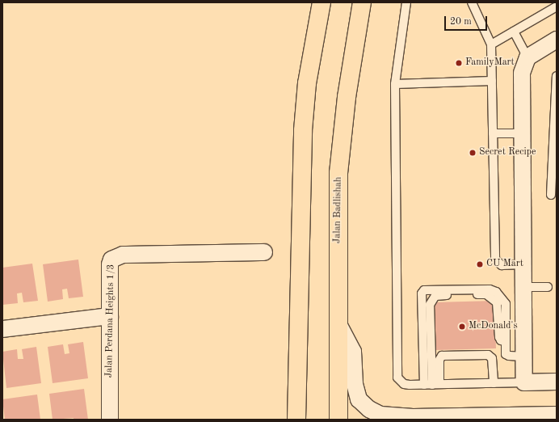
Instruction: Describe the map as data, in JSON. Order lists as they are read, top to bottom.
{
  "streets": {
    "main road": ["Jalan Badlishah"],
    "street": ["Jalan Perdana Heights 1/3"]
  },
  "places": [
    "FamilyMart",
    "Secret Recipe",
    "CU Mart",
    "McDonald's"
  ],
  "scale_bar": "20 m"
}
